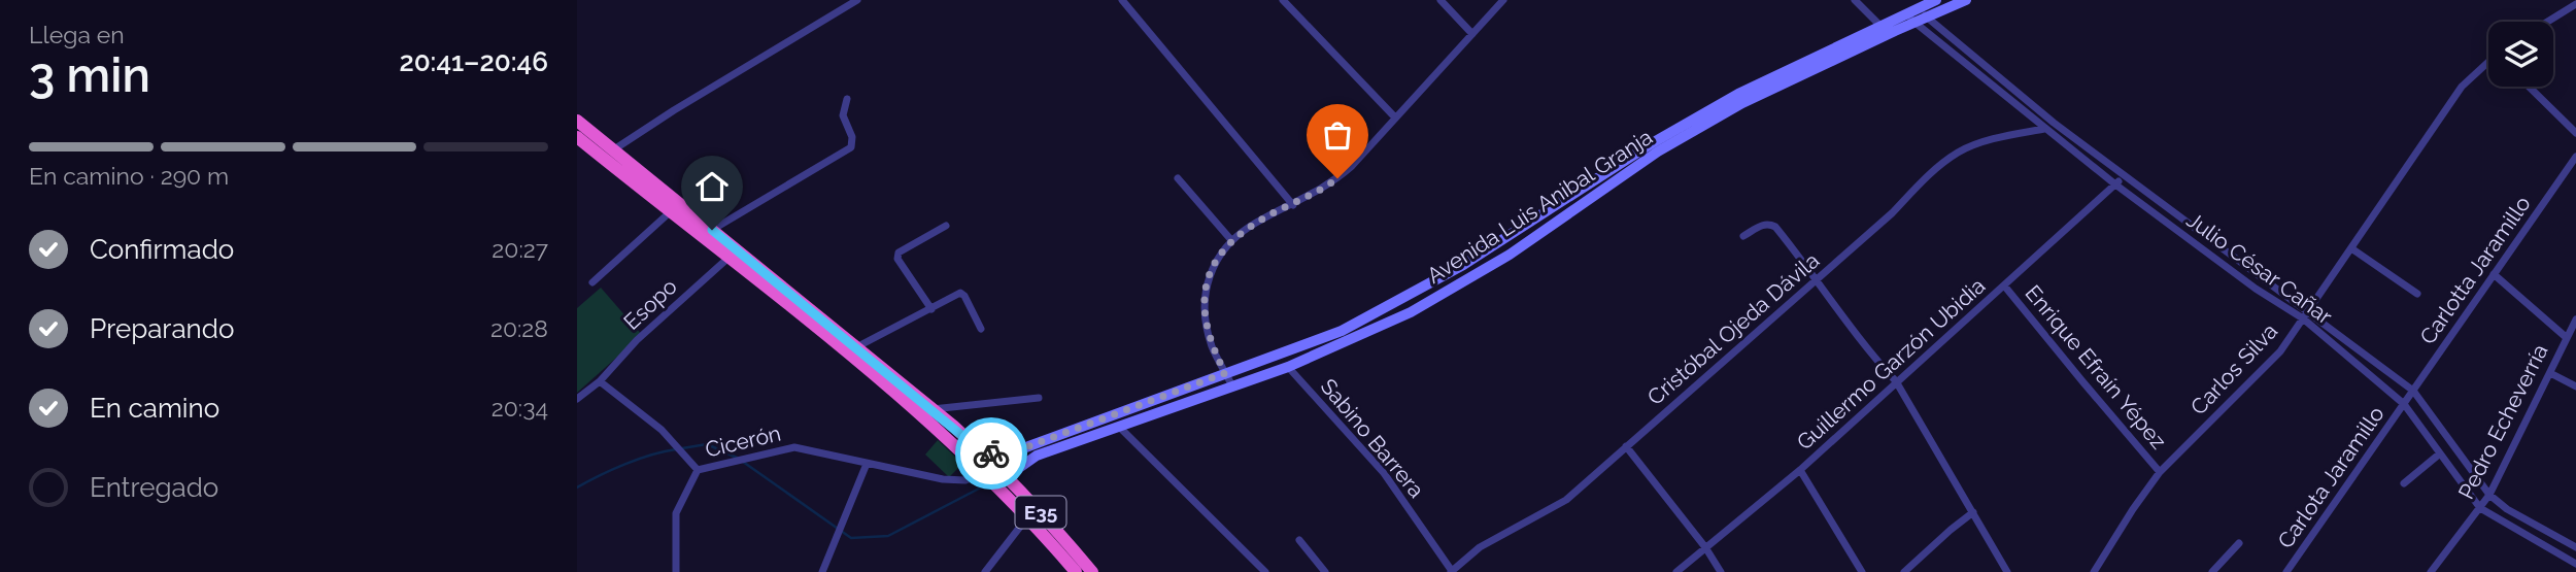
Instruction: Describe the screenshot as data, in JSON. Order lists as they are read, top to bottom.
{
  "streets": {
    "highway": ["E35"],
    "main road": ["Avenida Luis Anibal Granja"],
    "street": [
      "Julio César Cañar",
      "Carlotta Jaramillo",
      "Esopo",
      "Cristóbal Ojeda Dávila",
      "Guillermo Garzón Ubidia",
      "Enrique Efraín Yépez",
      "Carlos Silva",
      "Pedro Echeverría",
      "Sabino Barrera",
      "Cicerón",
      "Carlota Jaramillo"
    ]
  },
  "crossings": [
    ["Avenida Luis Anibal Granja", "Julio César Cañar"],
    ["Avenida Luis Anibal Granja", "Sabino Barrera"],
    ["Avenida Luis Anibal Granja", "E35"],
    ["Julio César Cañar", "Carlotta Jaramillo"],
    ["Julio César Cañar", "Cristóbal Ojeda Dávila"],
    ["Julio César Cañar", "Guillermo Garzón Ubidia"],
    ["Julio César Cañar", "Carlos Silva"],
    ["Julio César Cañar", "Pedro Echeverría"],
    ["Julio César Cañar", "Carlota Jaramillo"],
    ["Carlotta Jaramillo", "Carlota Jaramillo"],
    ["Esopo", "E35"],
    ["Cristóbal Ojeda Dávila", "Sabino Barrera"],
    ["Guillermo Garzón Ubidia", "Enrique Efraín Yépez"],
    ["Enrique Efraín Yépez", "Carlos Silva"],
    ["Cicerón", "E35"]
  ],
  "page": {
    "heading": ["3 min", "Llega en", "20:41–20:46"],
    "bar": "En camino · 290 m",
    "list": [
      ["Confirmado", "20:27"],
      ["Preparando", "20:28"],
      ["En camino", "20:34"],
      "Entregado"
    ]
  }
}
